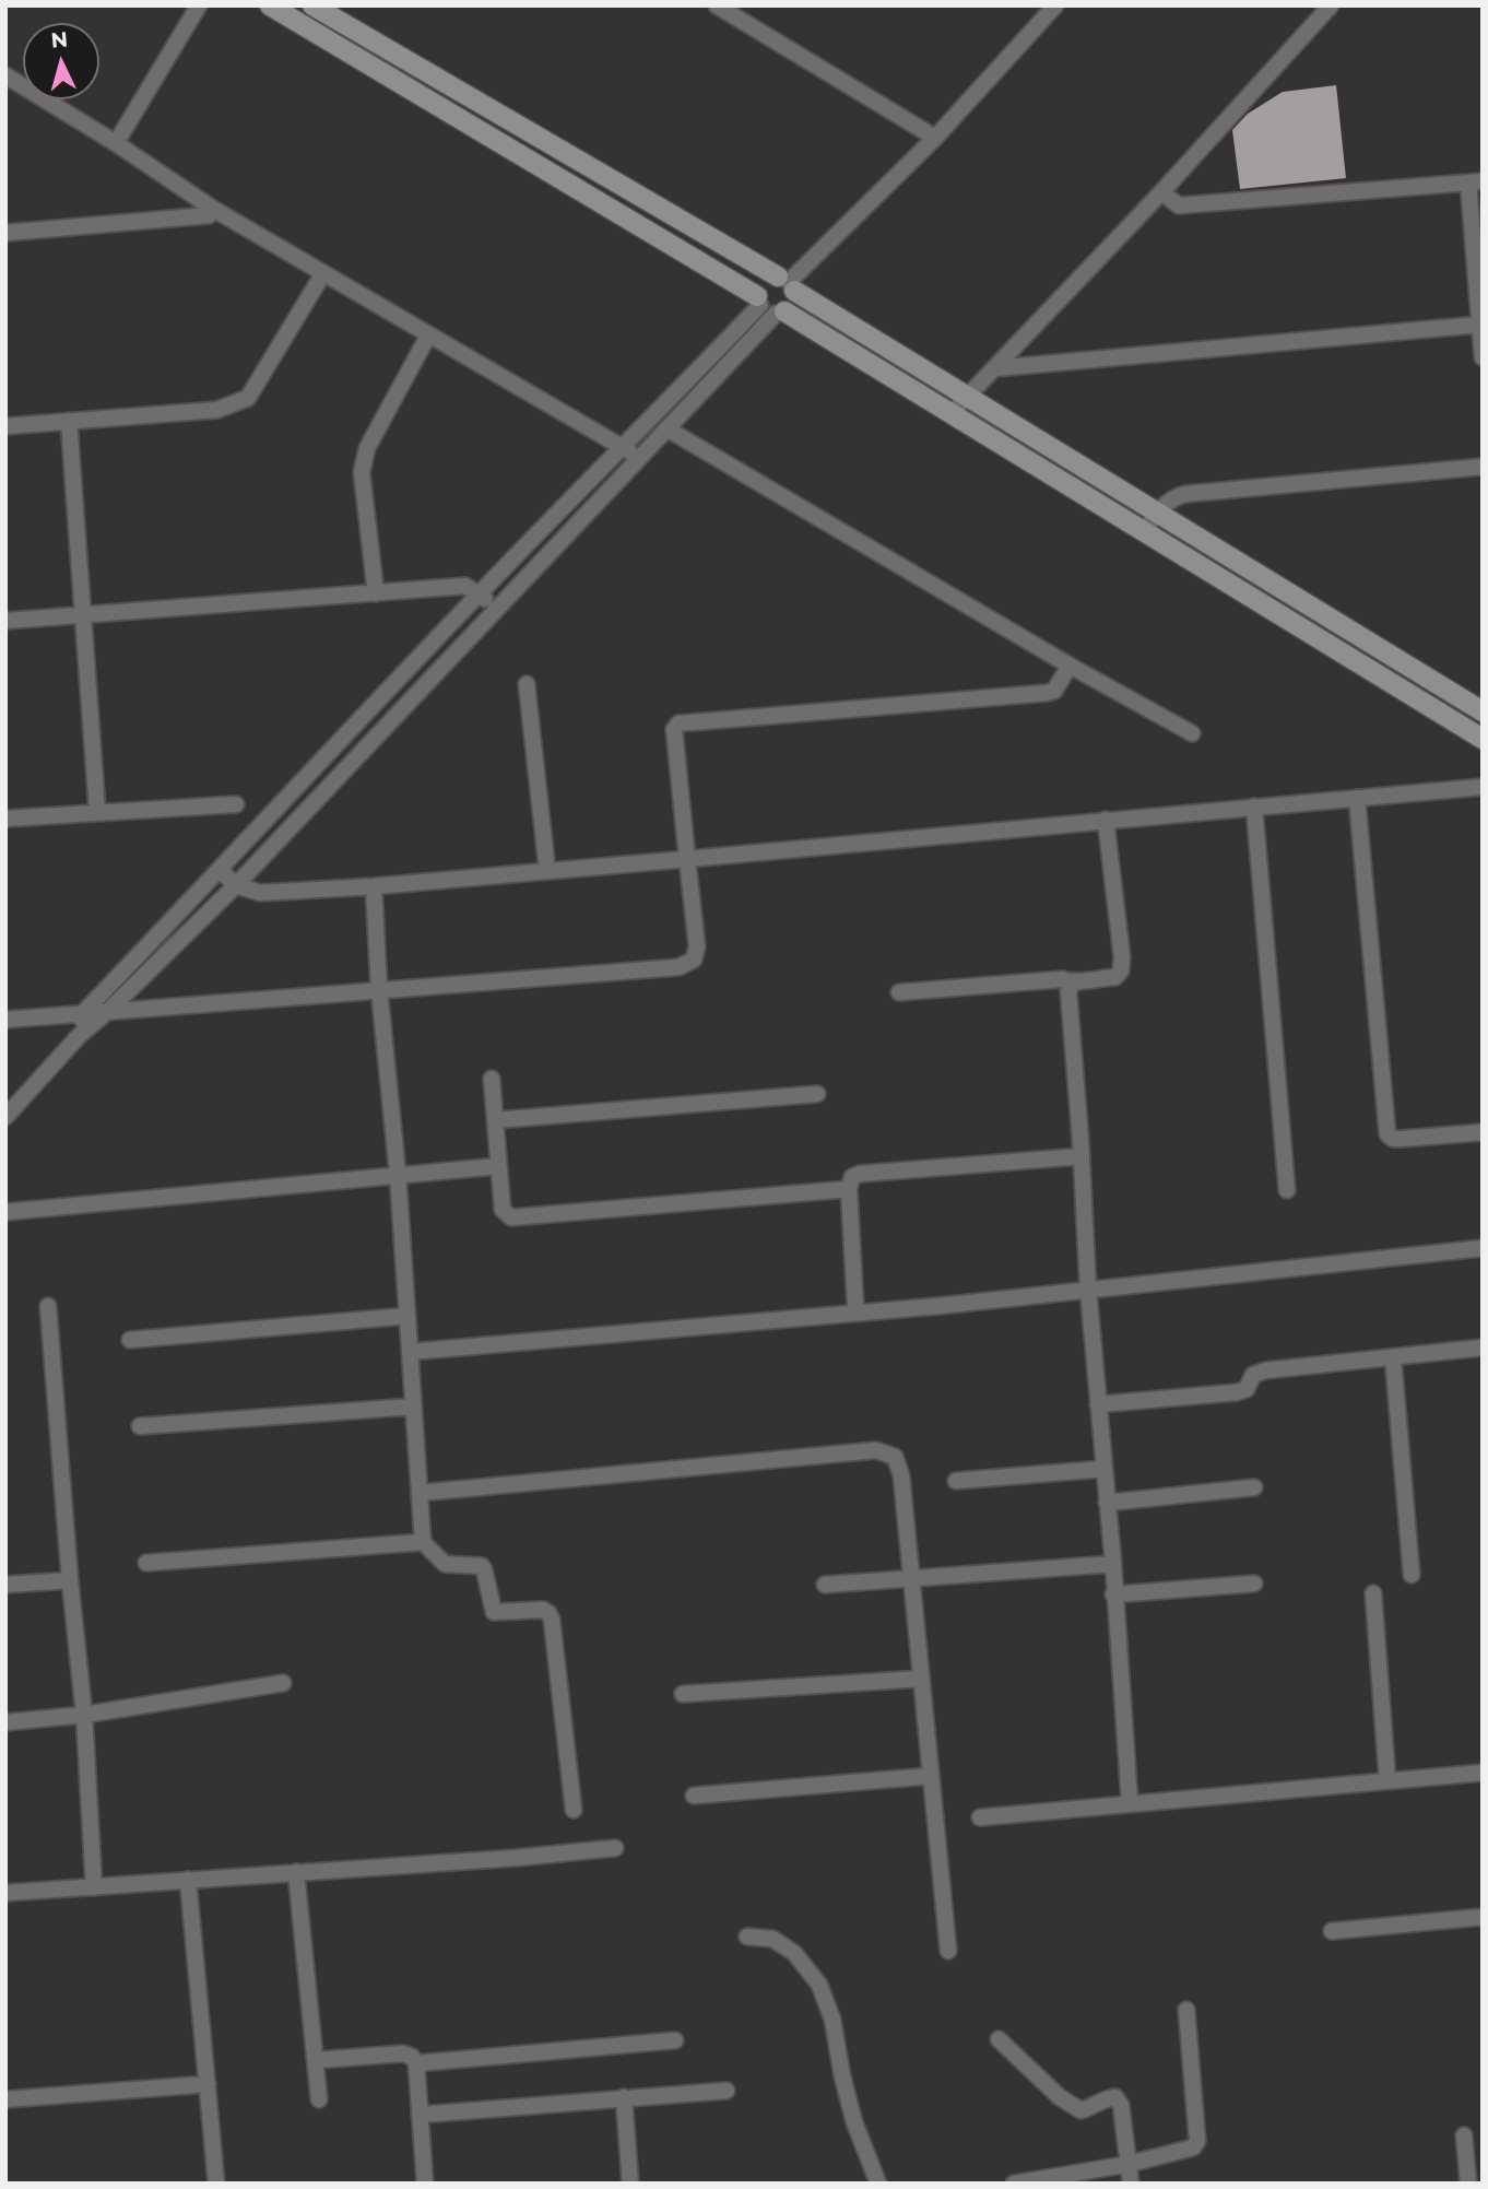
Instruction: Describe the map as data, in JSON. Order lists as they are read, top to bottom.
{
  "north": "top"
}
